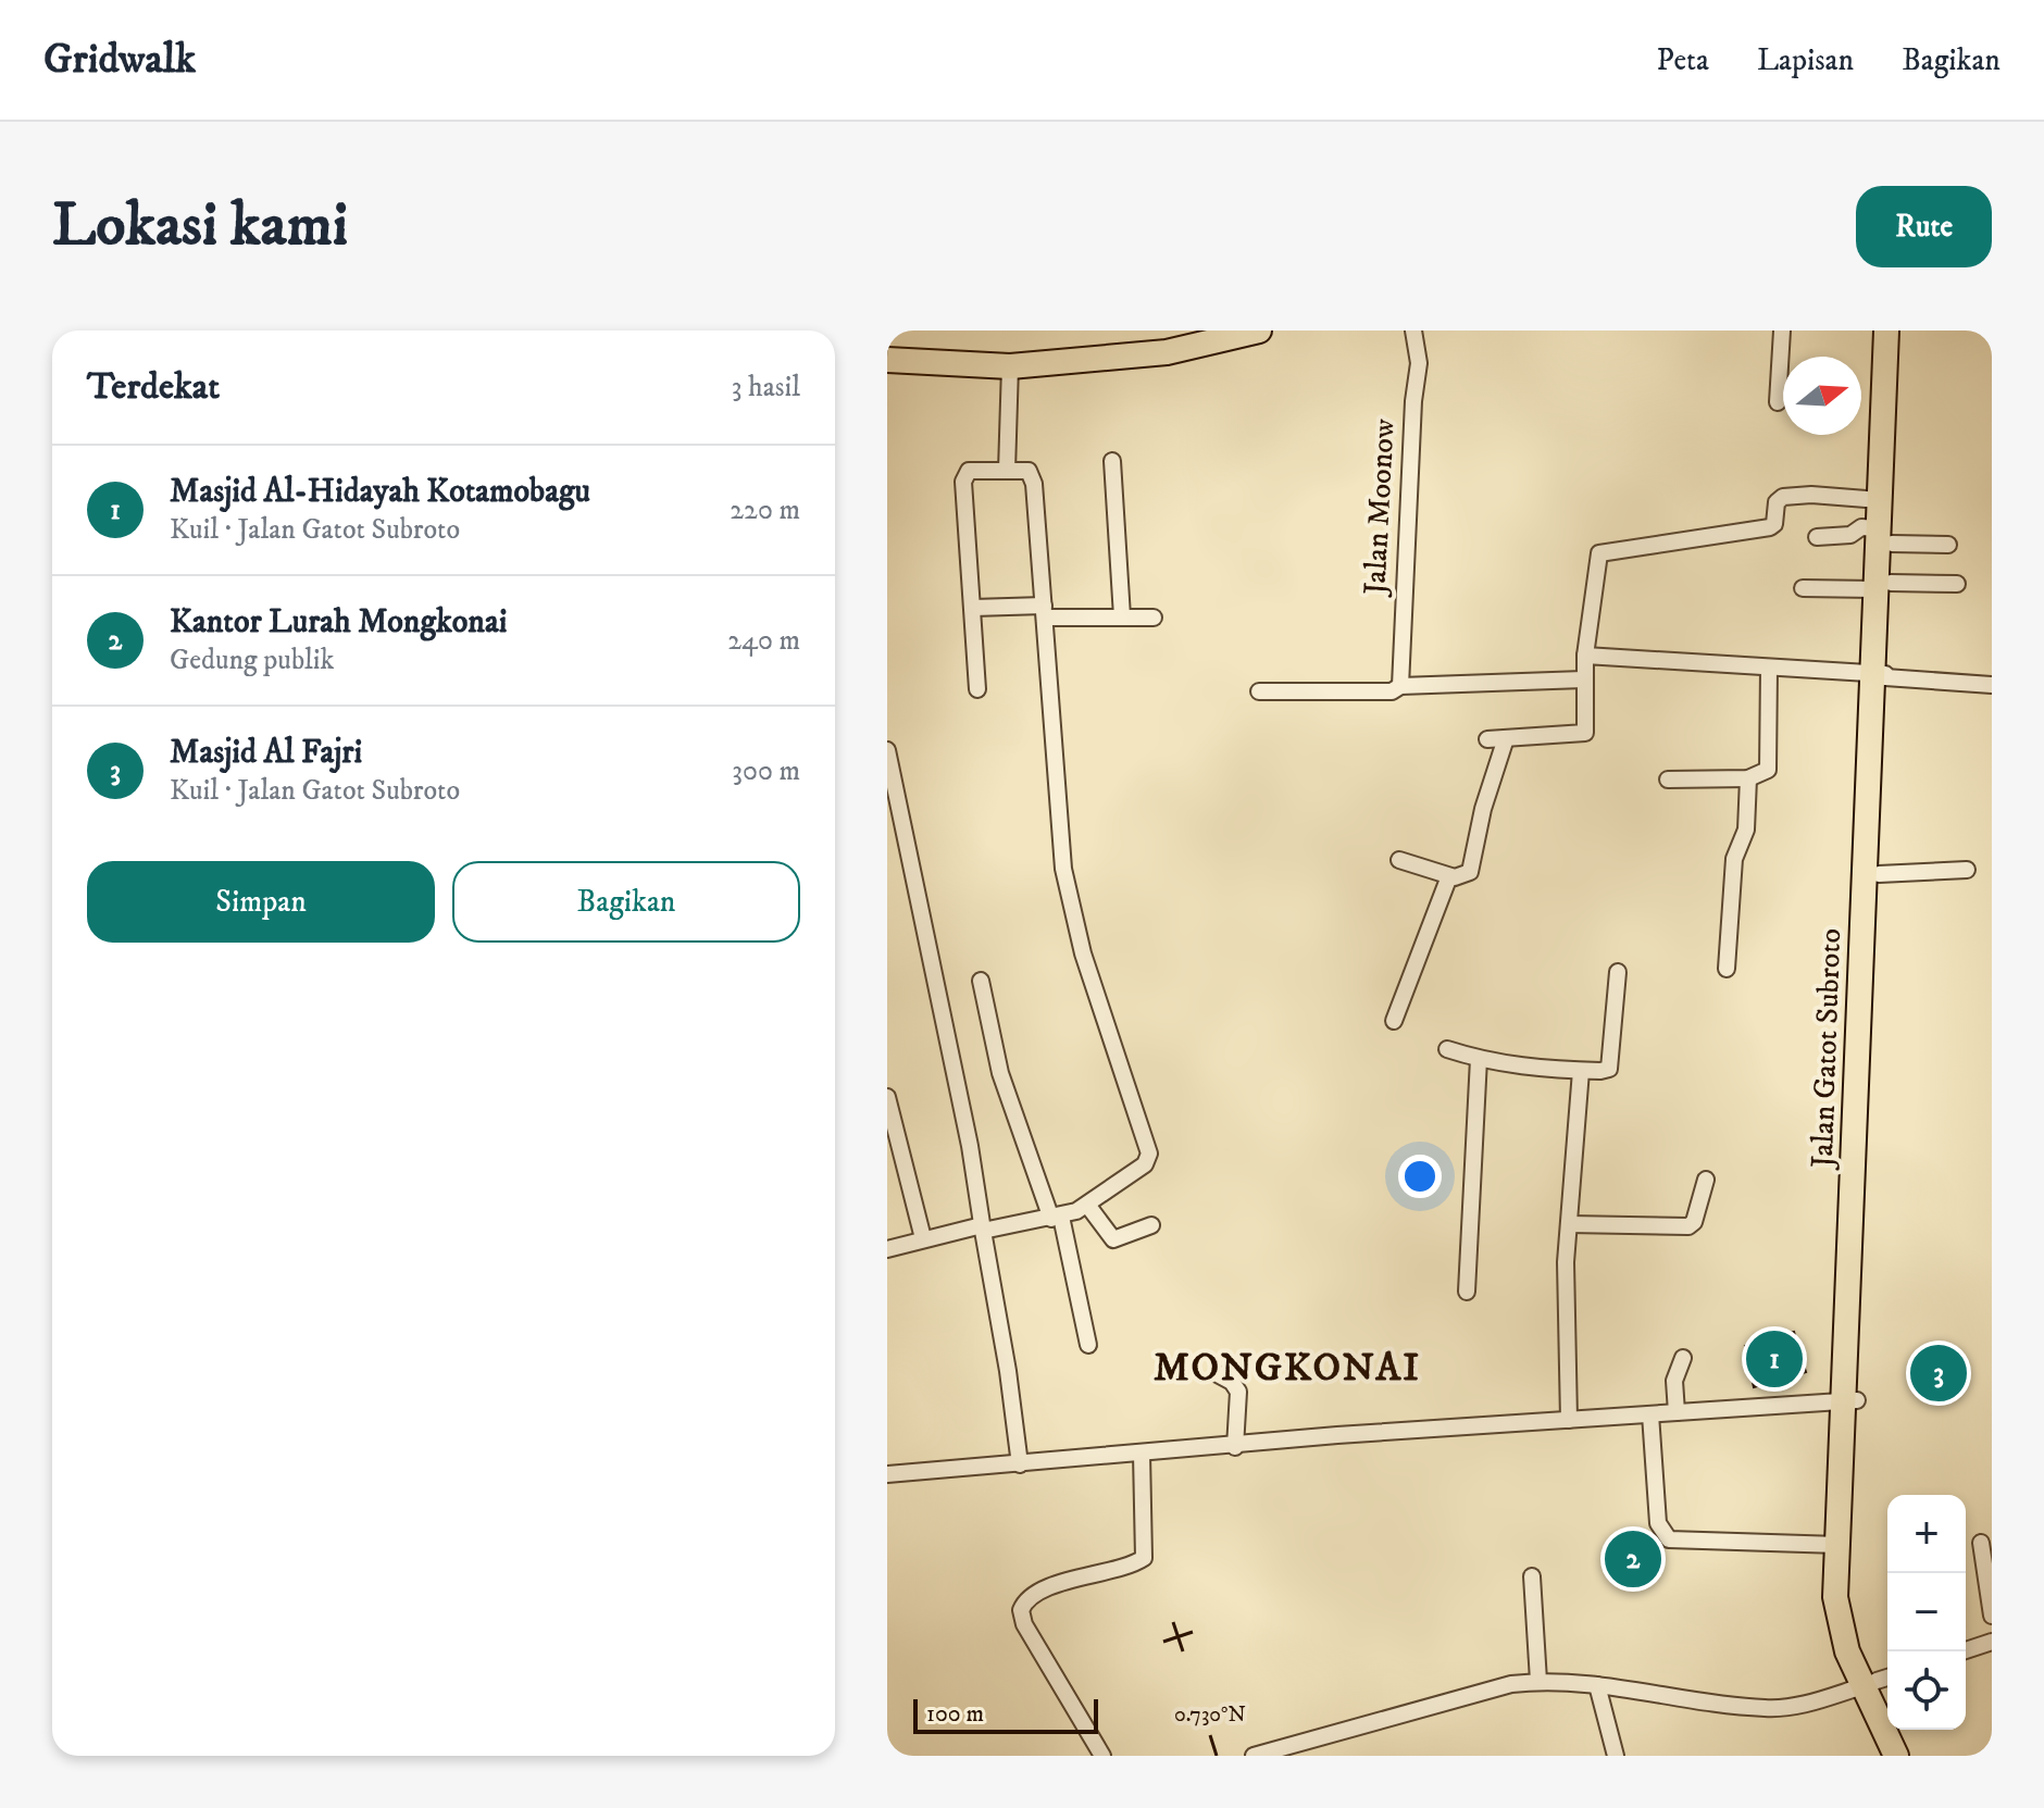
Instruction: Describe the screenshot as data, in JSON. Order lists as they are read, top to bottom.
{
  "streets": {
    "highway": ["Jalan Gatot Subroto"],
    "street": ["Jalan Moonow"]
  },
  "districts": ["MONGKONAI"],
  "scale_bar": "100 m",
  "north": "right",
  "page": {
    "header": "Gridwalk",
    "nav": ["Peta", "Lapisan", "Bagikan"],
    "buttons": [
      "Rute",
      ["Simpan", "Bagikan"]
    ],
    "title": "Lokasi kami",
    "heading": ["Terdekat", "3 hasil"],
    "list": [
      {
        "mark": "1",
        "name": "Masjid Al-Hidayah Kotamobagu",
        "note": "Kuil · Jalan Gatot Subroto",
        "value": "220 m"
      },
      {
        "mark": "2",
        "name": "Kantor Lurah Mongkonai",
        "note": "Gedung publik",
        "value": "240 m"
      },
      {
        "mark": "3",
        "name": "Masjid Al Fajri",
        "note": "Kuil · Jalan Gatot Subroto",
        "value": "300 m"
      }
    ],
    "pins": ["1", "3", "2"],
    "map_buttons": ["+", "−"],
    "scale": "100 m"
  },
  "coordinates": ["0.730°N"]
}
